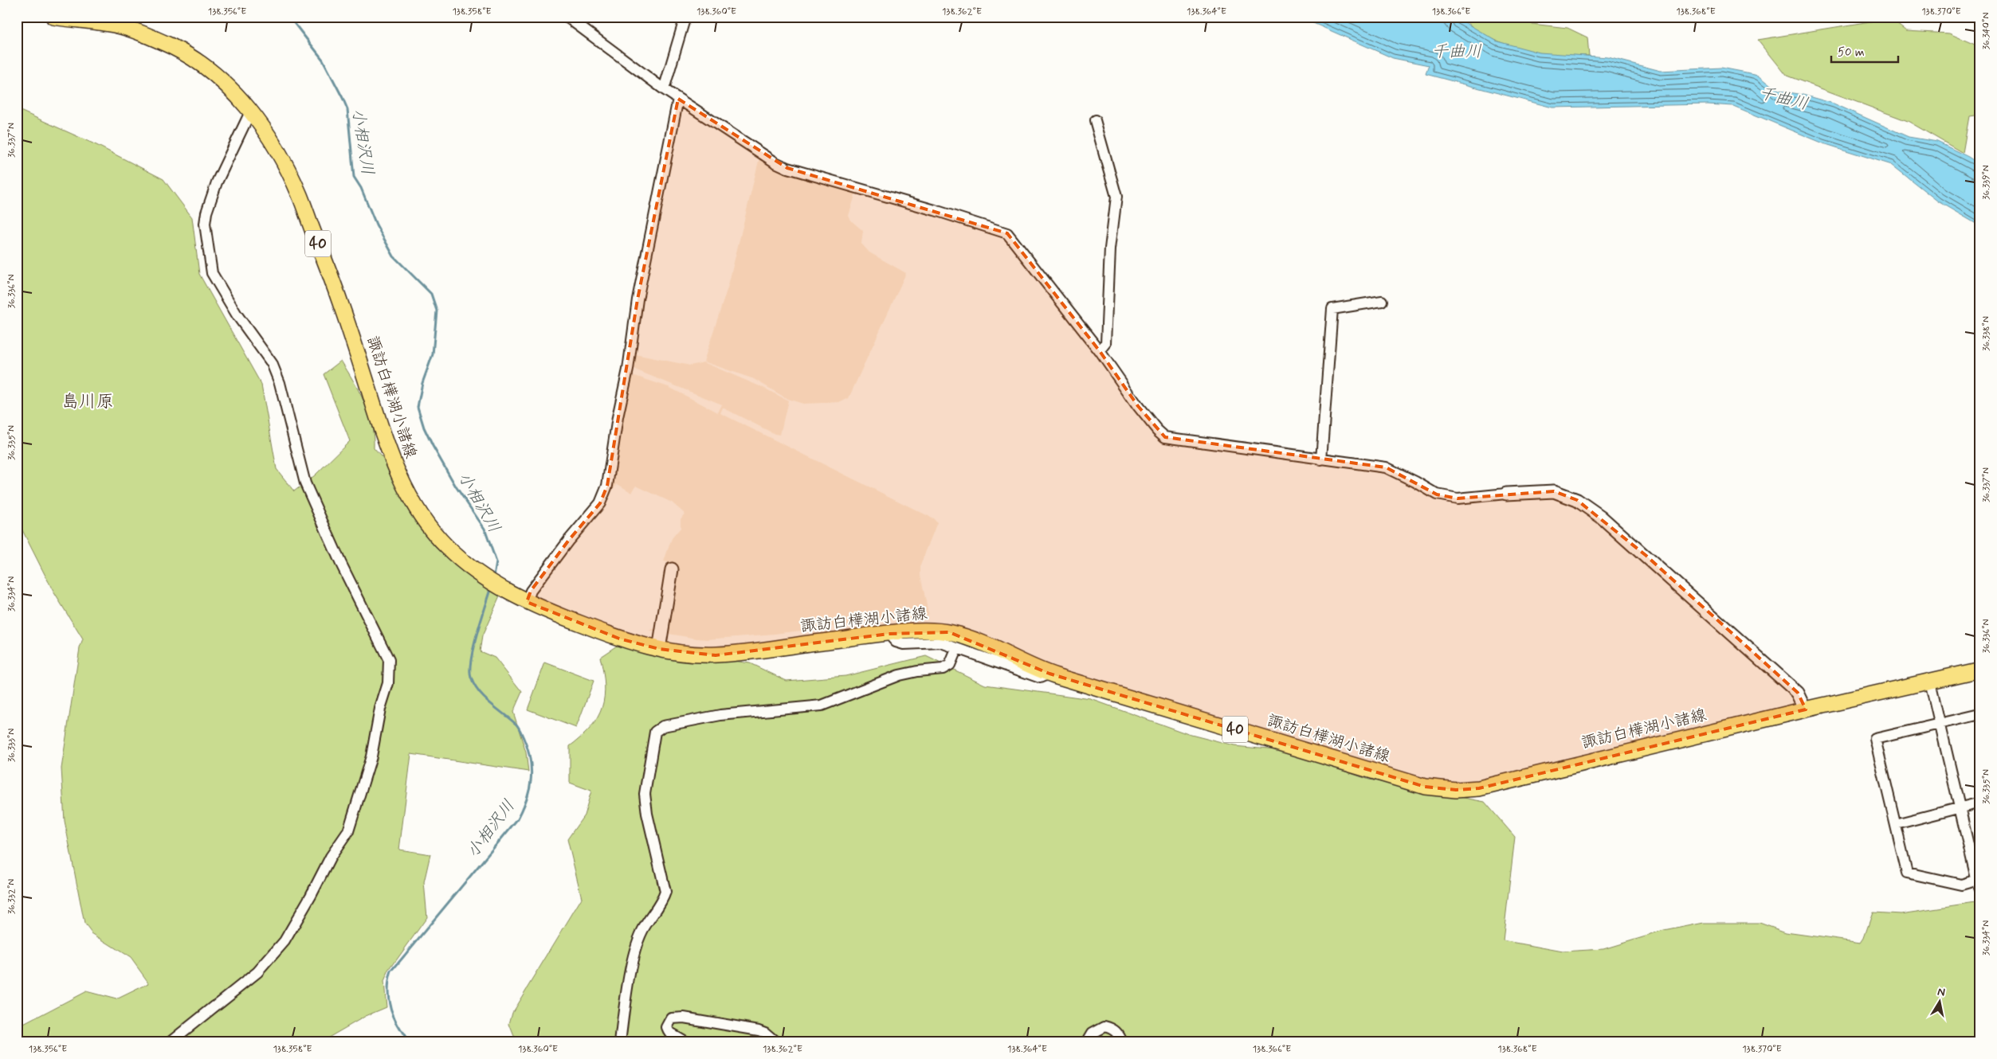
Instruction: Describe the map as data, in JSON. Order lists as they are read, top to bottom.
{
  "streets": {
    "main road": ["40", "諏訪白樺湖小諸線"]
  },
  "districts": ["島川原"],
  "water": ["千曲川", "小相沢川"],
  "scale_bar": "50 m",
  "north": "top",
  "coordinates": [
    "138.356°E",
    "138.358°E",
    "138.360°E",
    "138.362°E",
    "138.364°E",
    "138.366°E",
    "138.368°E",
    "138.370°E",
    "36.340°N",
    "36.337°N",
    "36.339°N",
    "36.336°N",
    "36.338°N",
    "36.335°N",
    "36.334°N",
    "36.333°N",
    "36.332°N"
  ]
}
